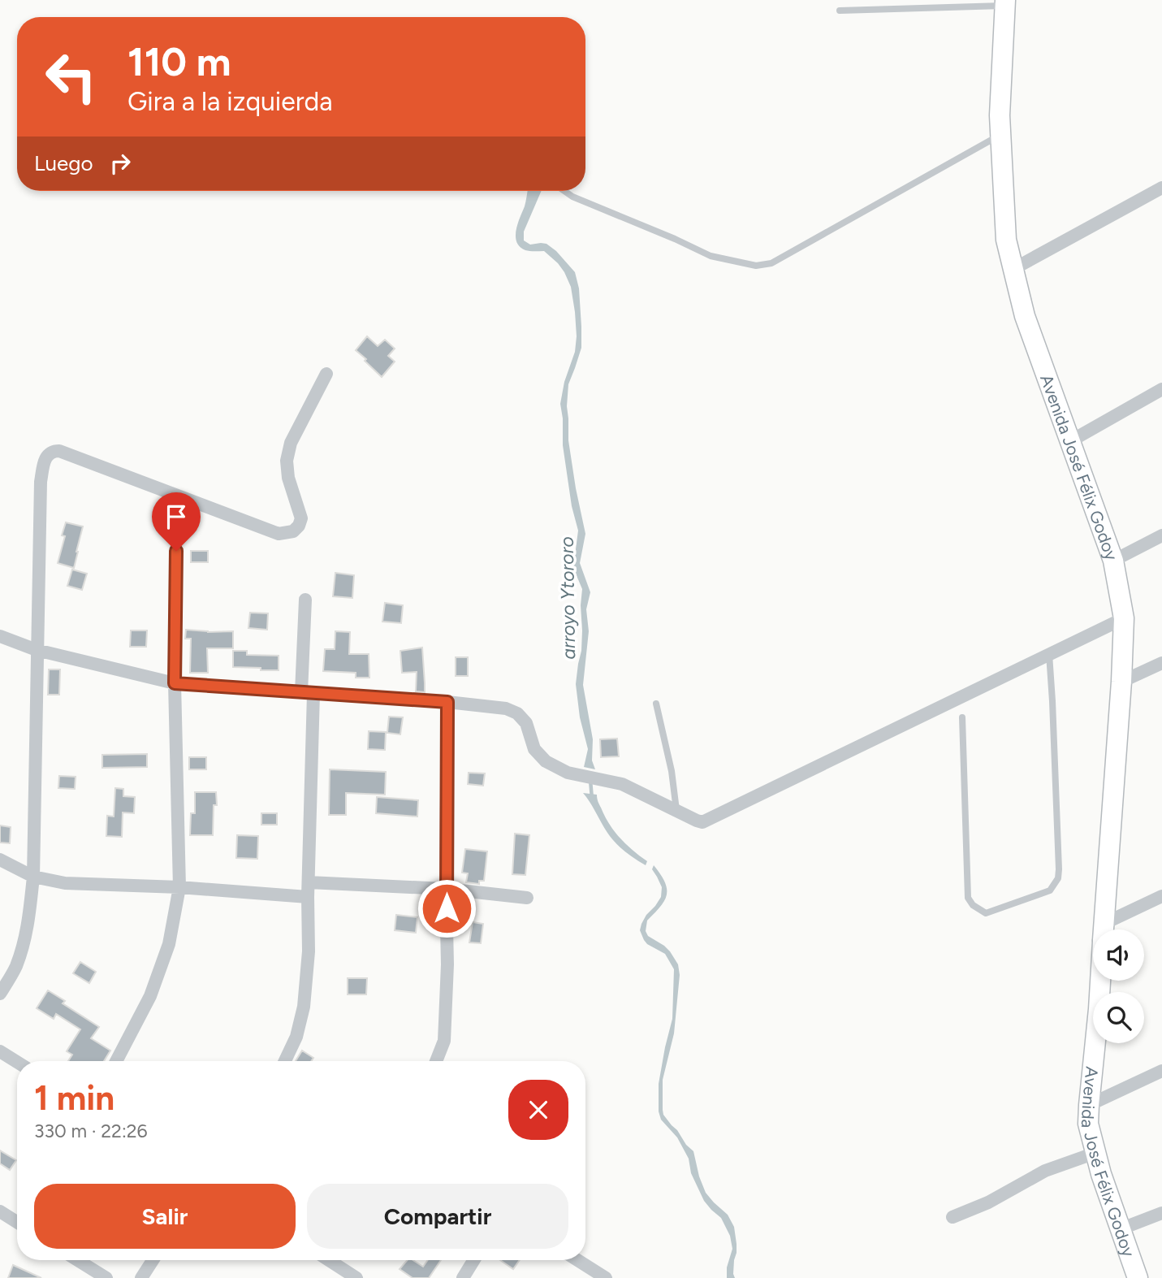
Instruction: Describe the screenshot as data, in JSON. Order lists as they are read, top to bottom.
{
  "streets": {
    "main road": ["Avenida José Félix Godoy"]
  },
  "water": ["arroyo Ytororo"],
  "page": {
    "turn": ["110 m", "Gira a la izquierda"],
    "then": "Luego",
    "heading": ["1 min", "330 m · 22:26"],
    "buttons": ["Salir", "Compartir"]
  }
}
